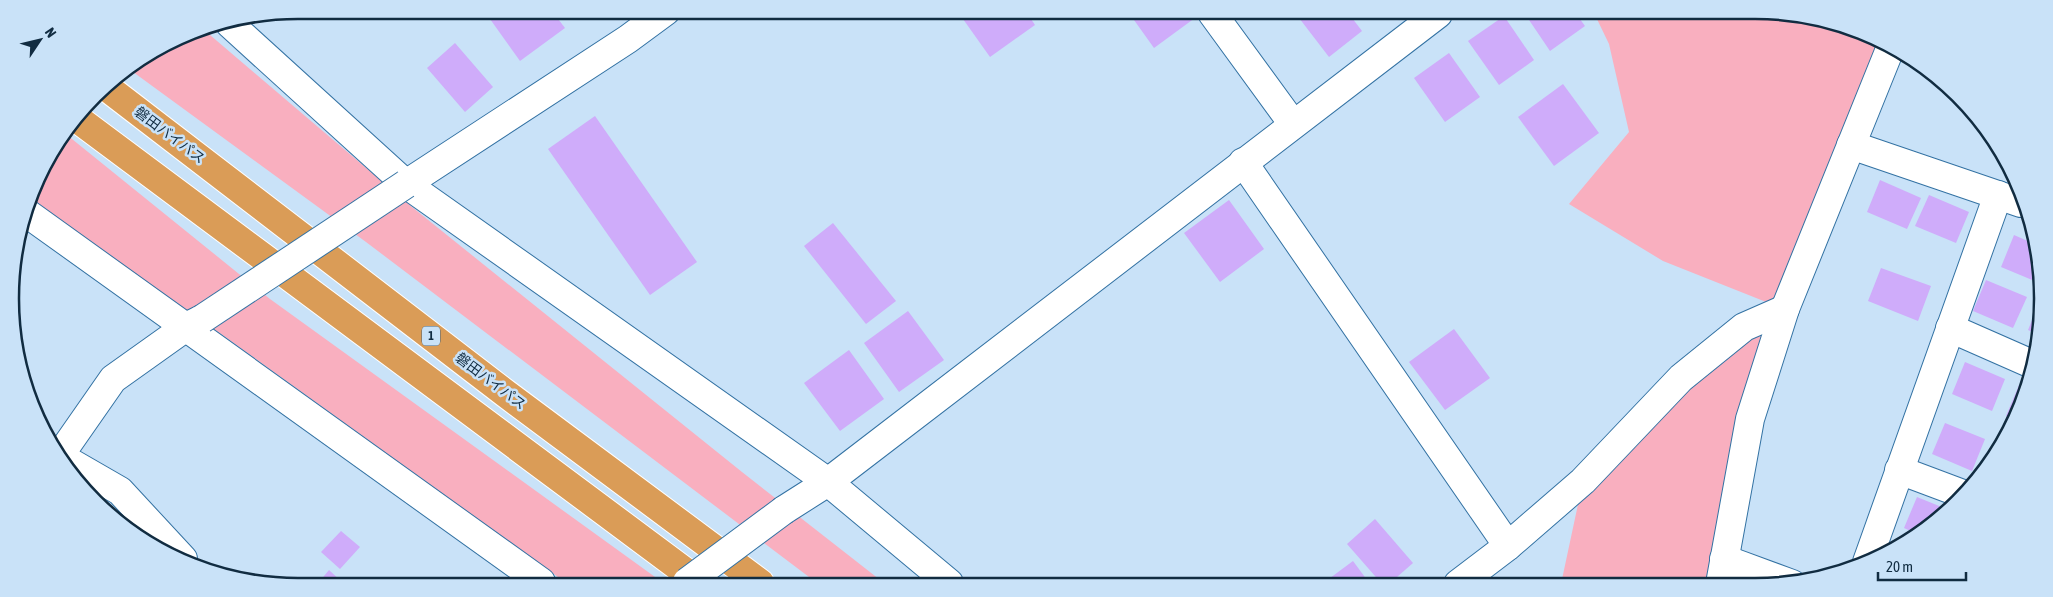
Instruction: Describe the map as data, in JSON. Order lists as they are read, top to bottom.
{
  "streets": {
    "highway": ["磐田バイパス", "1"]
  },
  "scale_bar": "20 m",
  "north": "top right"
}
